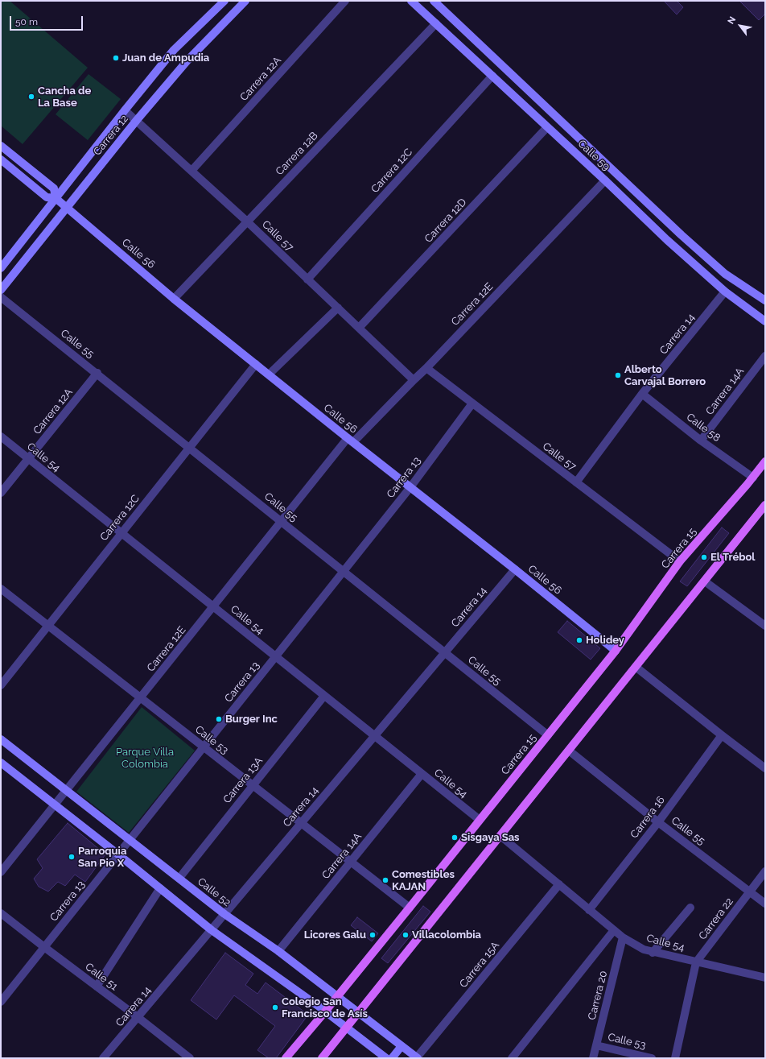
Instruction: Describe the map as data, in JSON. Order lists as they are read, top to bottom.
{
  "streets": {
    "main road": ["Carrera 15"],
    "street": [
      "Carrera 12A",
      "Carrera 12",
      "Carrera 12B",
      "Calle 59",
      "Carrera 12C",
      "Carrera 12D",
      "Calle 57",
      "Calle 56",
      "Carrera 12E",
      "Carrera 14",
      "Calle 55",
      "Carrera 14A",
      "Calle 58",
      "Calle 54",
      "Carrera 13",
      "Calle 53",
      "Carrera 13A",
      "Carrera 16",
      "Calle 52",
      "Carrera 22",
      "Carrera 15A",
      "Calle 51",
      "Carrera 20"
    ]
  },
  "crossings": [
    ["Carrera 12A", "Calle 57"],
    ["Carrera 12A", "Calle 55"],
    ["Carrera 12A", "Calle 54"],
    ["Carrera 12", "Calle 57"],
    ["Carrera 12", "Calle 56"],
    ["Carrera 12B", "Calle 59"],
    ["Carrera 12B", "Calle 57"],
    ["Carrera 12B", "Calle 56"],
    ["Calle 59", "Carrera 12C"],
    ["Calle 59", "Carrera 12D"],
    ["Calle 59", "Carrera 12E"],
    ["Calle 59", "Carrera 14"],
    ["Carrera 12C", "Calle 57"],
    ["Carrera 12C", "Calle 56"],
    ["Carrera 12C", "Calle 55"],
    ["Carrera 12C", "Calle 54"],
    ["Carrera 12C", "Calle 53"],
    ["Carrera 12D", "Calle 57"],
    ["Calle 57", "Carrera 12E"],
    ["Calle 57", "Carrera 14"],
    ["Calle 57", "Carrera 13"],
    ["Calle 57", "Carrera 15"],
    ["Calle 56", "Carrera 12E"],
    ["Calle 56", "Carrera 14"],
    ["Calle 56", "Carrera 13"],
    ["Calle 56", "Carrera 15"],
    ["Carrera 12E", "Calle 55"],
    ["Carrera 12E", "Calle 54"],
    ["Carrera 12E", "Calle 53"],
    ["Carrera 12E", "Calle 52"],
    ["Carrera 14", "Calle 55"],
    ["Carrera 14", "Calle 58"],
    ["Carrera 14", "Calle 54"],
    ["Carrera 14", "Calle 53"],
    ["Carrera 14", "Calle 52"],
    ["Carrera 14", "Calle 51"],
    ["Calle 55", "Carrera 13"],
    ["Calle 55", "Carrera 15"],
    ["Calle 55", "Carrera 16"],
    ["Calle 55", "Carrera 22"],
    ["Carrera 14A", "Calle 58"],
    ["Carrera 14A", "Calle 54"],
    ["Carrera 14A", "Calle 53"],
    ["Carrera 14A", "Calle 52"],
    ["Calle 58", "Carrera 15"],
    ["Calle 54", "Carrera 13"],
    ["Calle 54", "Carrera 15"],
    ["Calle 54", "Carrera 13A"],
    ["Calle 54", "Carrera 16"],
    ["Calle 54", "Carrera 22"],
    ["Calle 54", "Carrera 15A"],
    ["Calle 54", "Carrera 20"],
    ["Carrera 13", "Calle 53"],
    ["Carrera 13", "Calle 52"],
    ["Carrera 13", "Calle 51"],
    ["Carrera 15", "Calle 53"],
    ["Carrera 15", "Calle 52"],
    ["Calle 53", "Carrera 13A"],
    ["Calle 53", "Carrera 20"],
    ["Carrera 13A", "Calle 52"],
    ["Calle 52", "Carrera 15A"]
  ],
  "parks": ["Parque Villa Colombia"],
  "places": [
    "Juan de Ampudia",
    "Cancha de La Base",
    "Alberto Carvajal Borrero",
    "El Trébol",
    "Holidey",
    "Burger Inc",
    "Sisgaya Sas",
    "Parroquia San Pio X",
    "Comestibles KAJAN",
    "Licores Galu",
    "Villacolombia",
    "Colegio San Francisco de Asís"
  ],
  "scale_bar": "50 m",
  "north": "top left"
}
